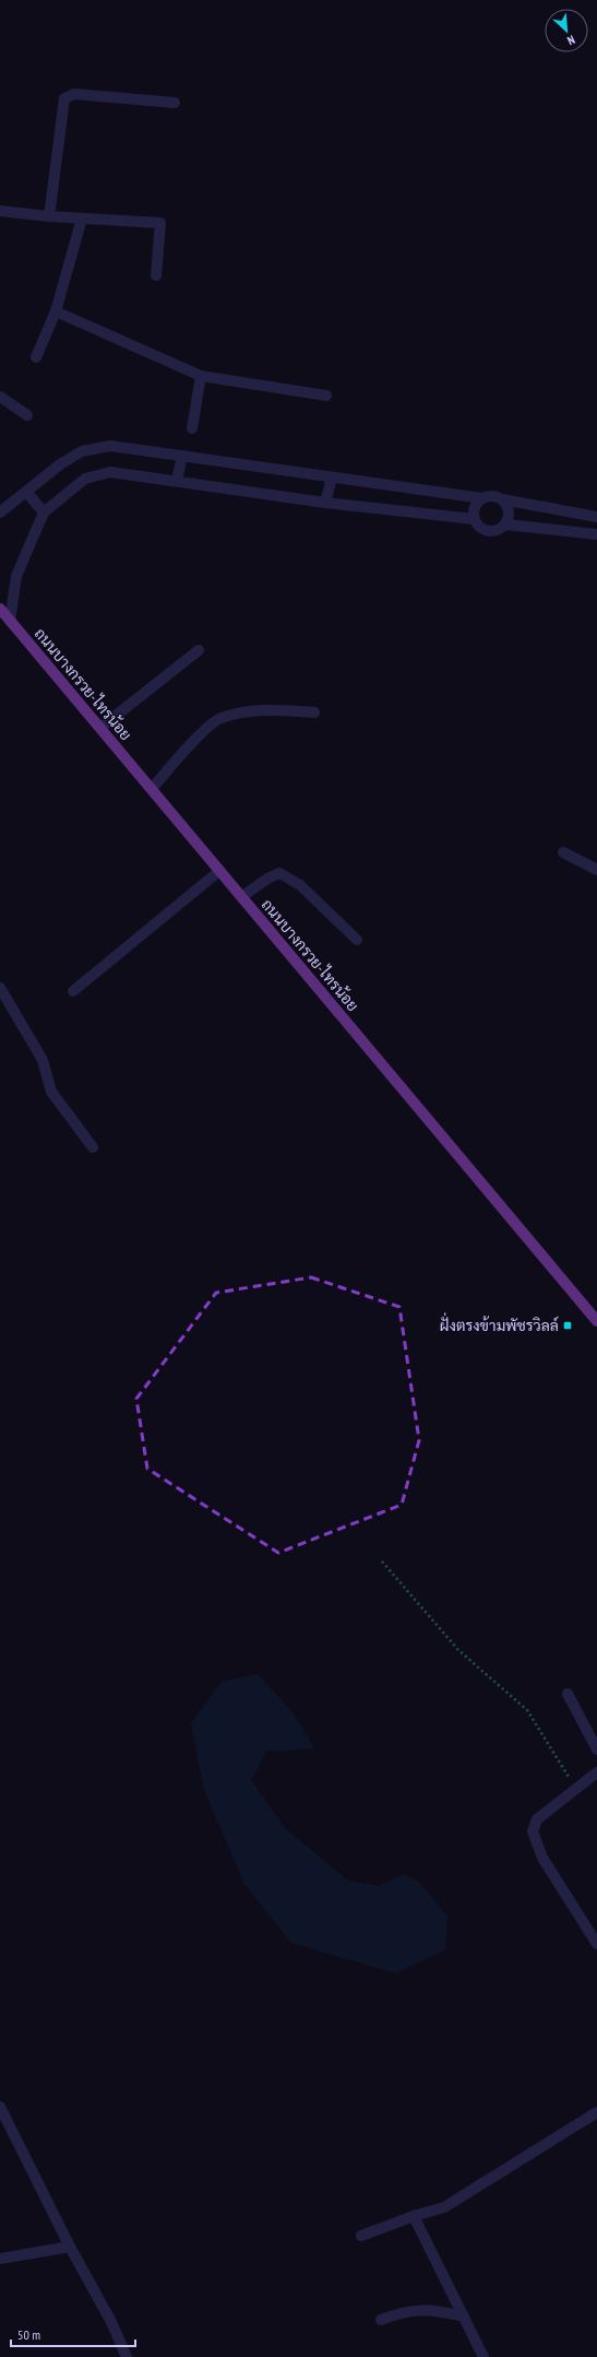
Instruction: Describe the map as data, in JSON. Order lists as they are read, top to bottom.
{
  "streets": {
    "main road": ["ถนนบางกรวย-ไทรน้อย"]
  },
  "places": {
    "transit": ["ฝั่งตรงข้ามพัชรวิลล์"]
  },
  "scale_bar": "50 m",
  "north": "bottom right"
}
